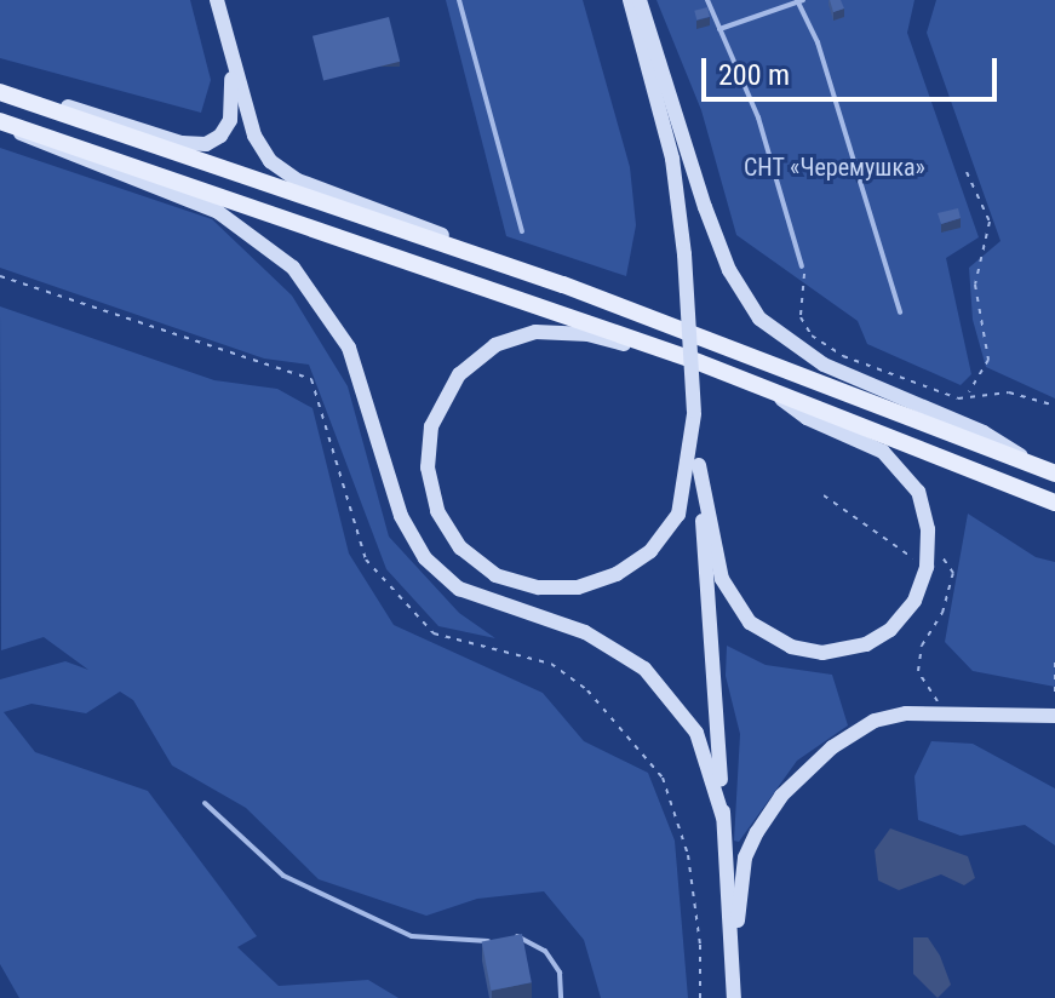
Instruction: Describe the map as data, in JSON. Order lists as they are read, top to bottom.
{
  "parks": ["СНТ «Черемушка»"],
  "scale_bar": "200 m"
}
